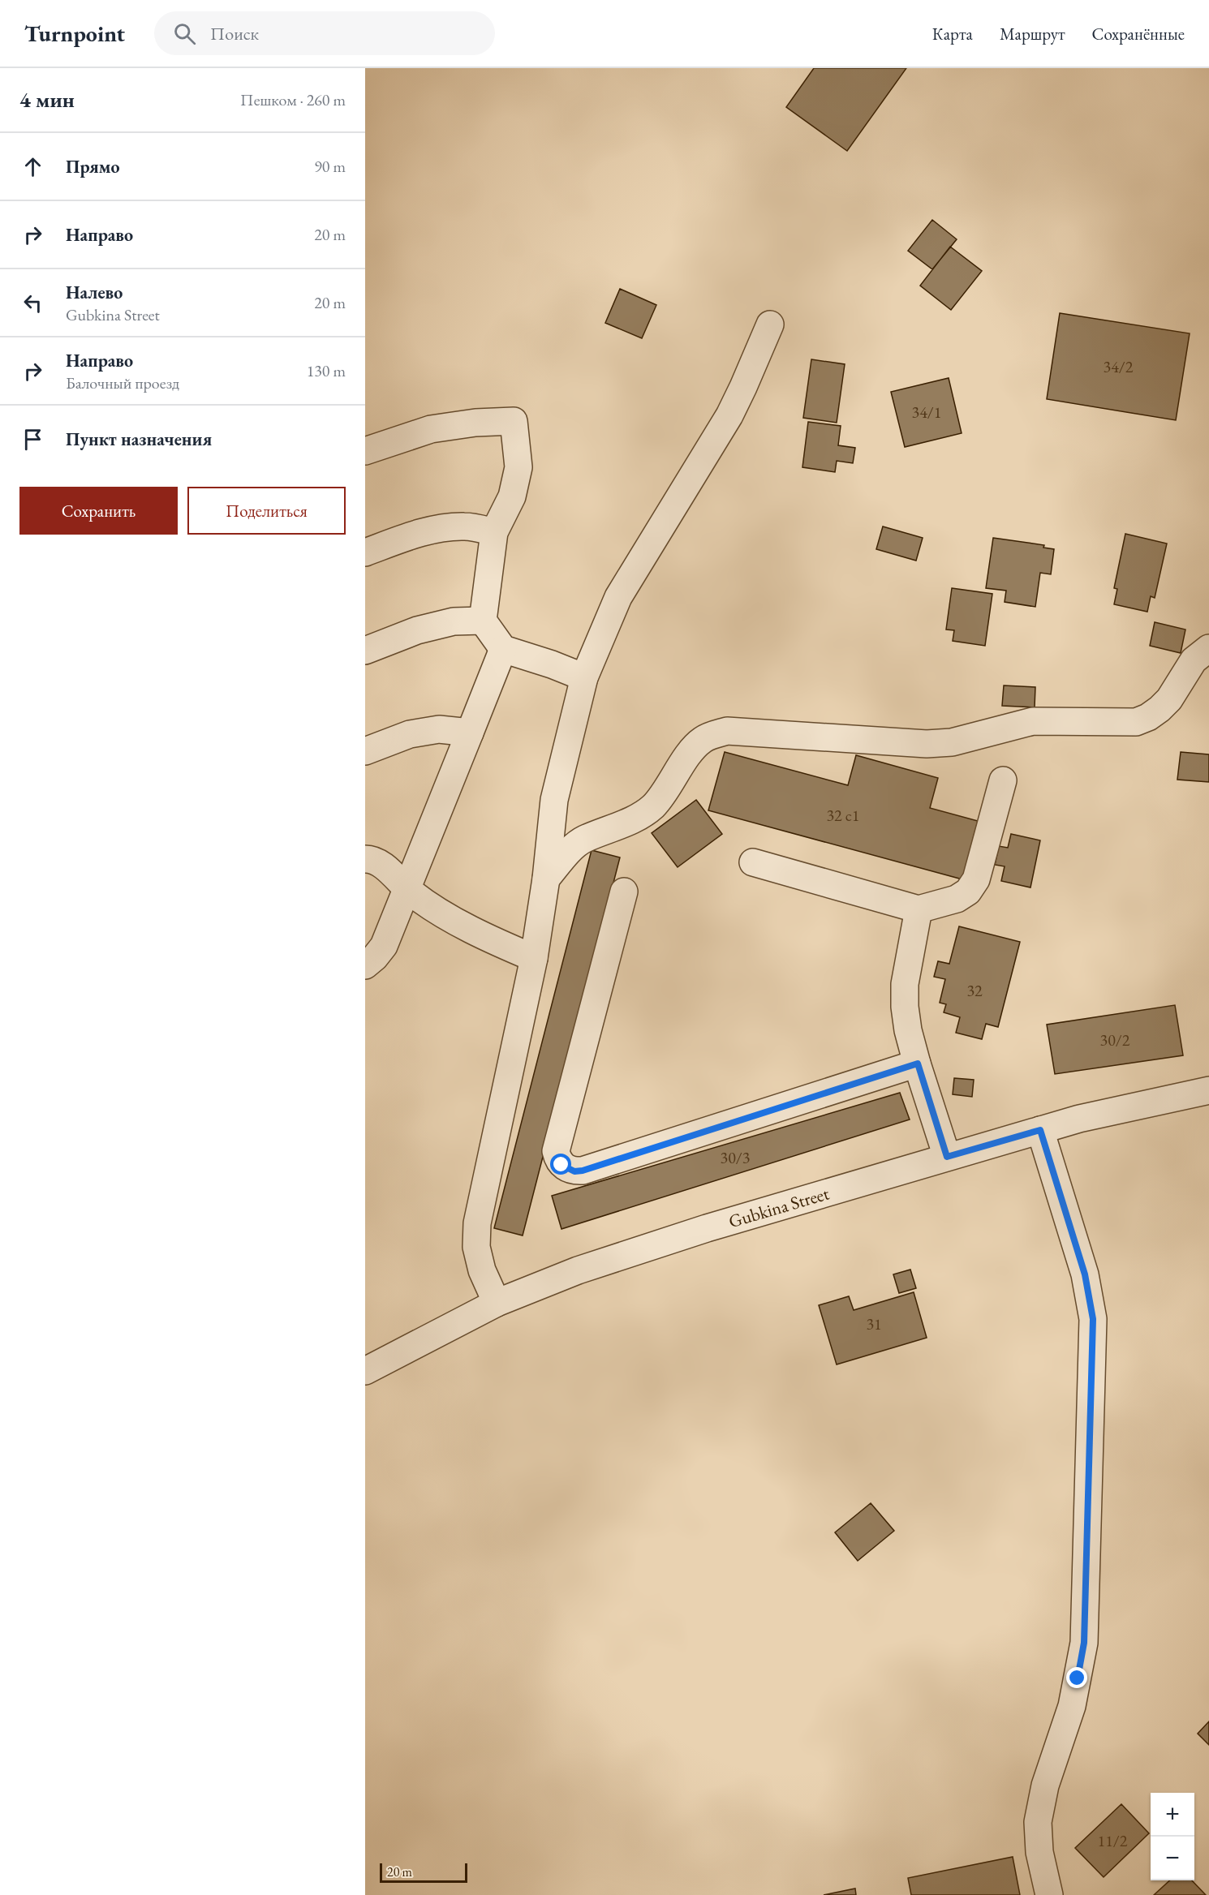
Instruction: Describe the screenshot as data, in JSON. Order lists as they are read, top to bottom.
{
  "streets": {
    "street": ["Gubkina Street"]
  },
  "house_numbers": [
    "34/2",
    "34/1",
    "32 с1",
    "32",
    "30/2",
    "30/3",
    "31",
    "11/2"
  ],
  "scale_bar": "20 m",
  "page": {
    "header": "Turnpoint",
    "search": "Поиск",
    "nav": ["Карта", "Маршрут", "Сохранённые"],
    "heading": ["4 мин", "Пешком · 260 m"],
    "list": [
      ["Прямо", "90 m"],
      ["Направо", "20 m"],
      ["Налево", "Gubkina Street", "20 m"],
      ["Направо", "Балочный проезд", "130 m"],
      "Пункт назначения"
    ],
    "buttons": ["Сохранить", "Поделиться"],
    "map_buttons": ["+", "−"],
    "scale": "20 m"
  }
}
